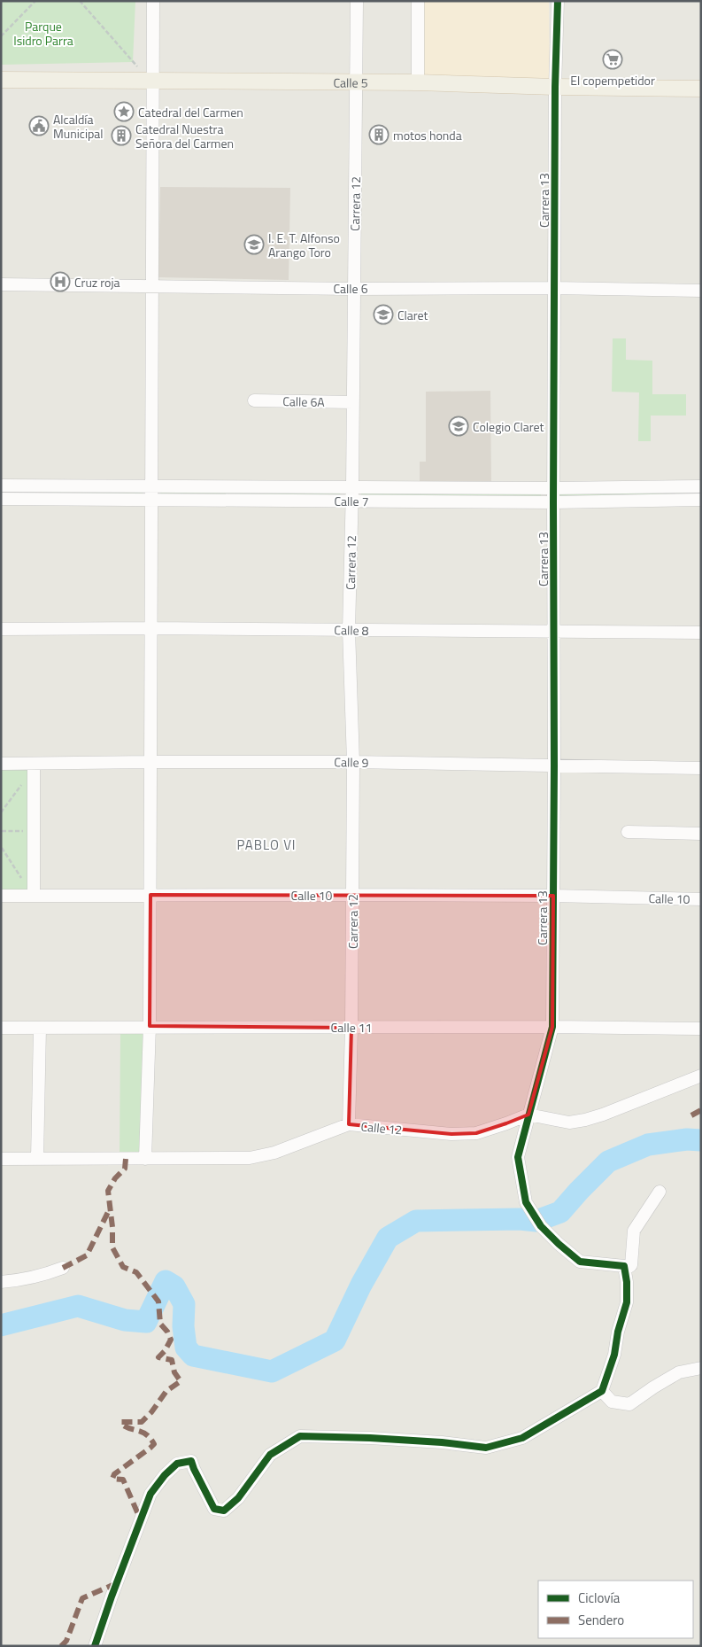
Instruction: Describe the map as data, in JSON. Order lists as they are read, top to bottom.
{
  "streets": {
    "main road": ["Calle 5"],
    "street": [
      "Carrera 13",
      "Carrera 12",
      "Calle 6",
      "Calle 6A",
      "Calle 7",
      "Calle 8",
      "Calle 9",
      "Calle 10",
      "Calle 11",
      "Calle 12"
    ]
  },
  "crossings": [
    ["Calle 5", "Carrera 13"],
    ["Calle 5", "Carrera 12"],
    ["Carrera 13", "Calle 6"],
    ["Carrera 13", "Calle 7"],
    ["Carrera 13", "Calle 8"],
    ["Carrera 13", "Calle 9"],
    ["Carrera 13", "Calle 10"],
    ["Carrera 13", "Calle 11"],
    ["Carrera 13", "Calle 12"],
    ["Carrera 12", "Calle 6"],
    ["Carrera 12", "Calle 6A"],
    ["Carrera 12", "Calle 7"],
    ["Carrera 12", "Calle 8"],
    ["Carrera 12", "Calle 9"],
    ["Carrera 12", "Calle 10"],
    ["Carrera 12", "Calle 11"],
    ["Carrera 12", "Calle 12"]
  ],
  "districts": ["PABLO VI"],
  "parks": ["Parque Isidro Parra"],
  "places": {
    "supermarket": ["El copempetidor"],
    "place": ["Catedral del Carmen"],
    "public building": ["Alcaldía Municipal"],
    "building": ["motos honda", "Catedral Nuestra Señora del Carmen"],
    "school or university": ["I. E. T. Alfonso Arango Toro", "Claret", "Colegio Claret"],
    "hospital": ["Cruz roja"]
  },
  "legend": ["Ciclovía", "Sendero"]
}
